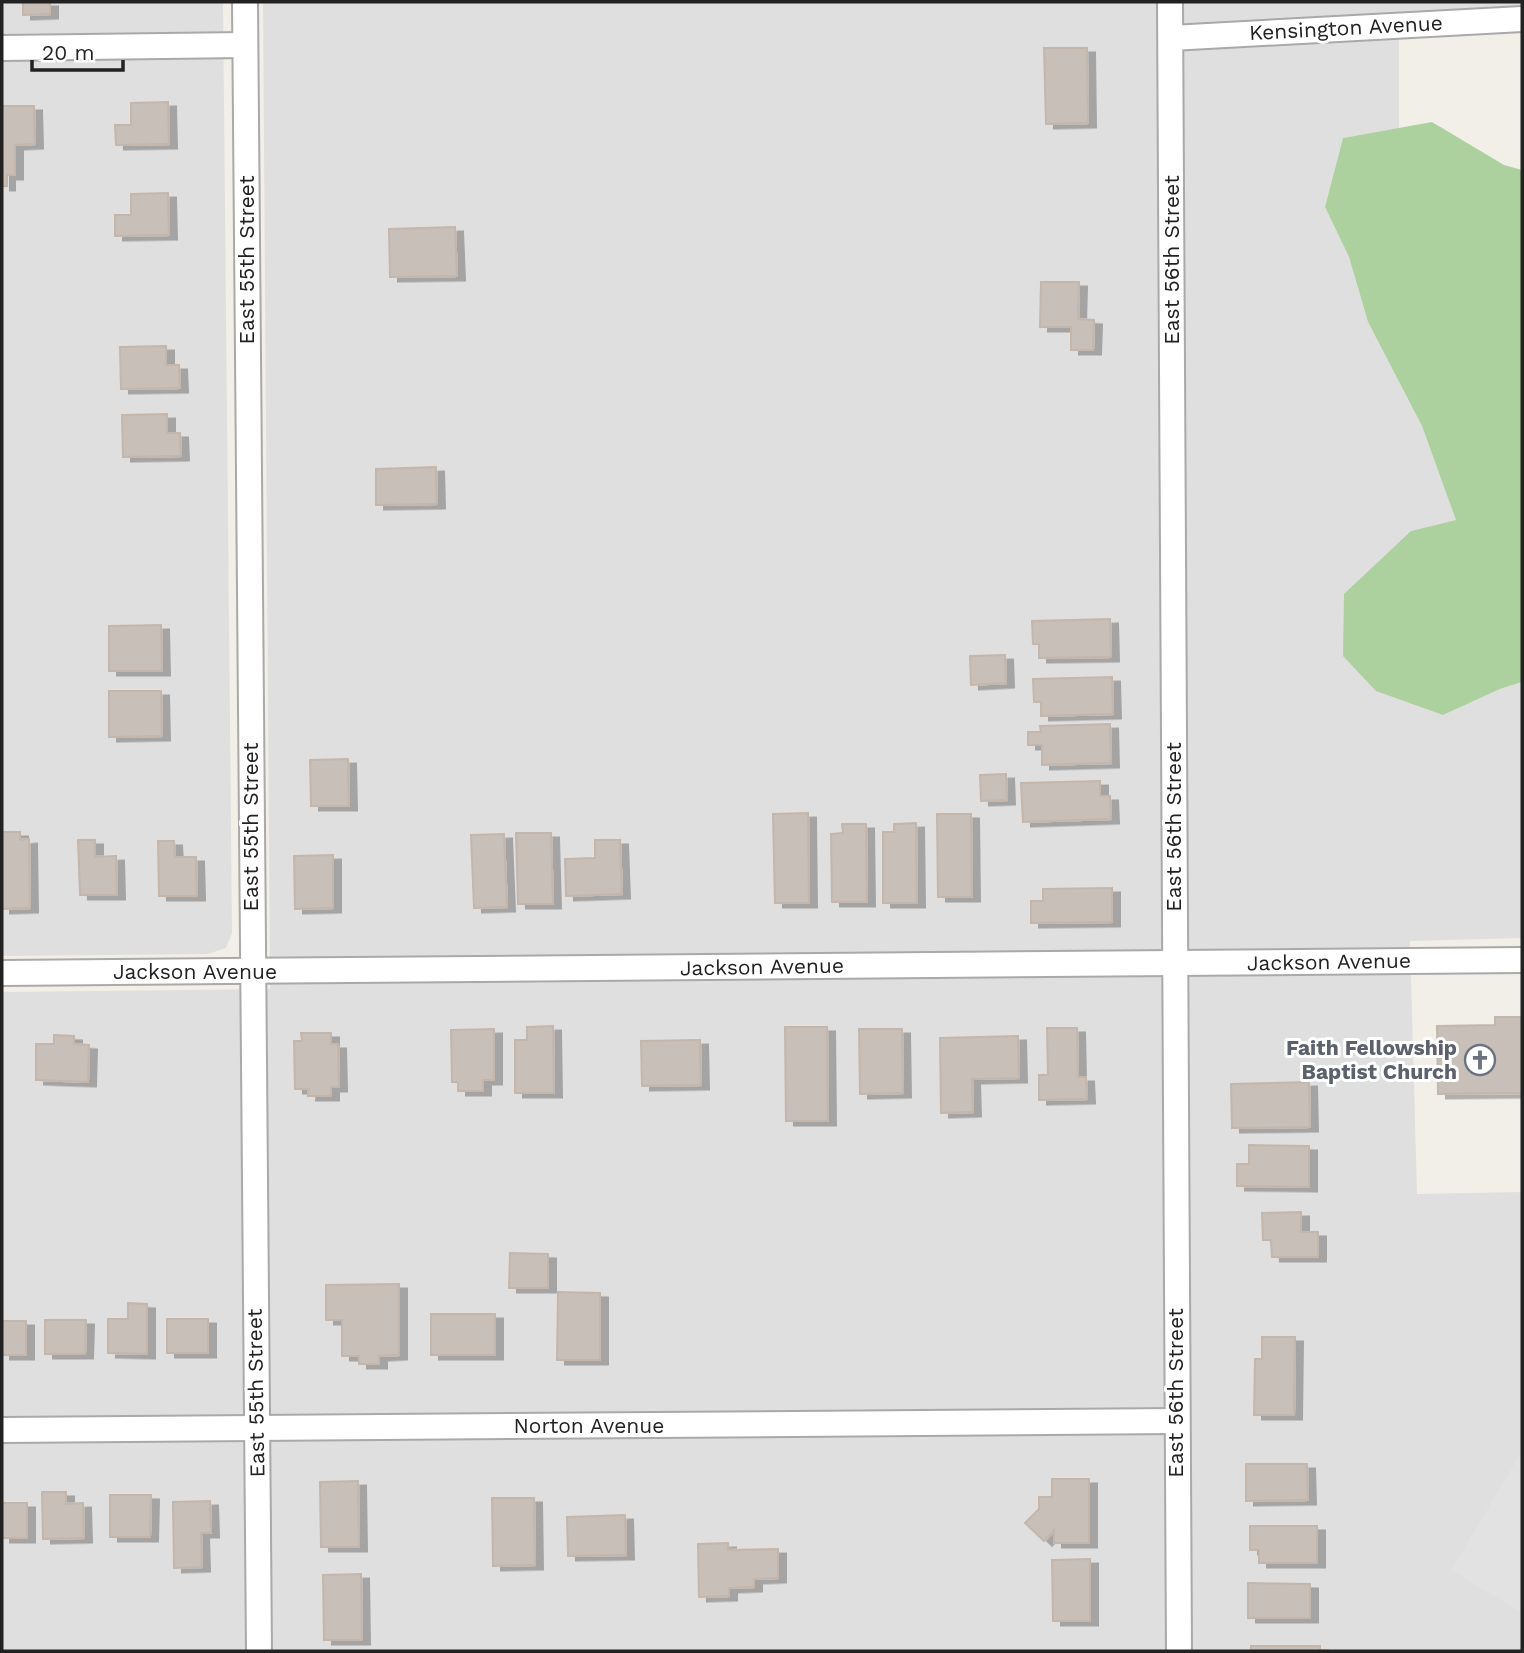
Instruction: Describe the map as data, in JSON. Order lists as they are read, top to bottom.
{
  "streets": {
    "street": [
      "Kensington Avenue",
      "East 55th Street",
      "East 56th Street",
      "Jackson Avenue",
      "Norton Avenue"
    ]
  },
  "crossings": [
    ["Kensington Avenue", "East 56th Street"],
    ["East 55th Street", "Jackson Avenue"],
    ["East 55th Street", "Norton Avenue"],
    ["East 56th Street", "Jackson Avenue"],
    ["East 56th Street", "Norton Avenue"]
  ],
  "places": {
    "church": ["Faith Fellowship Baptist Church"]
  },
  "scale_bar": "20 m"
}
